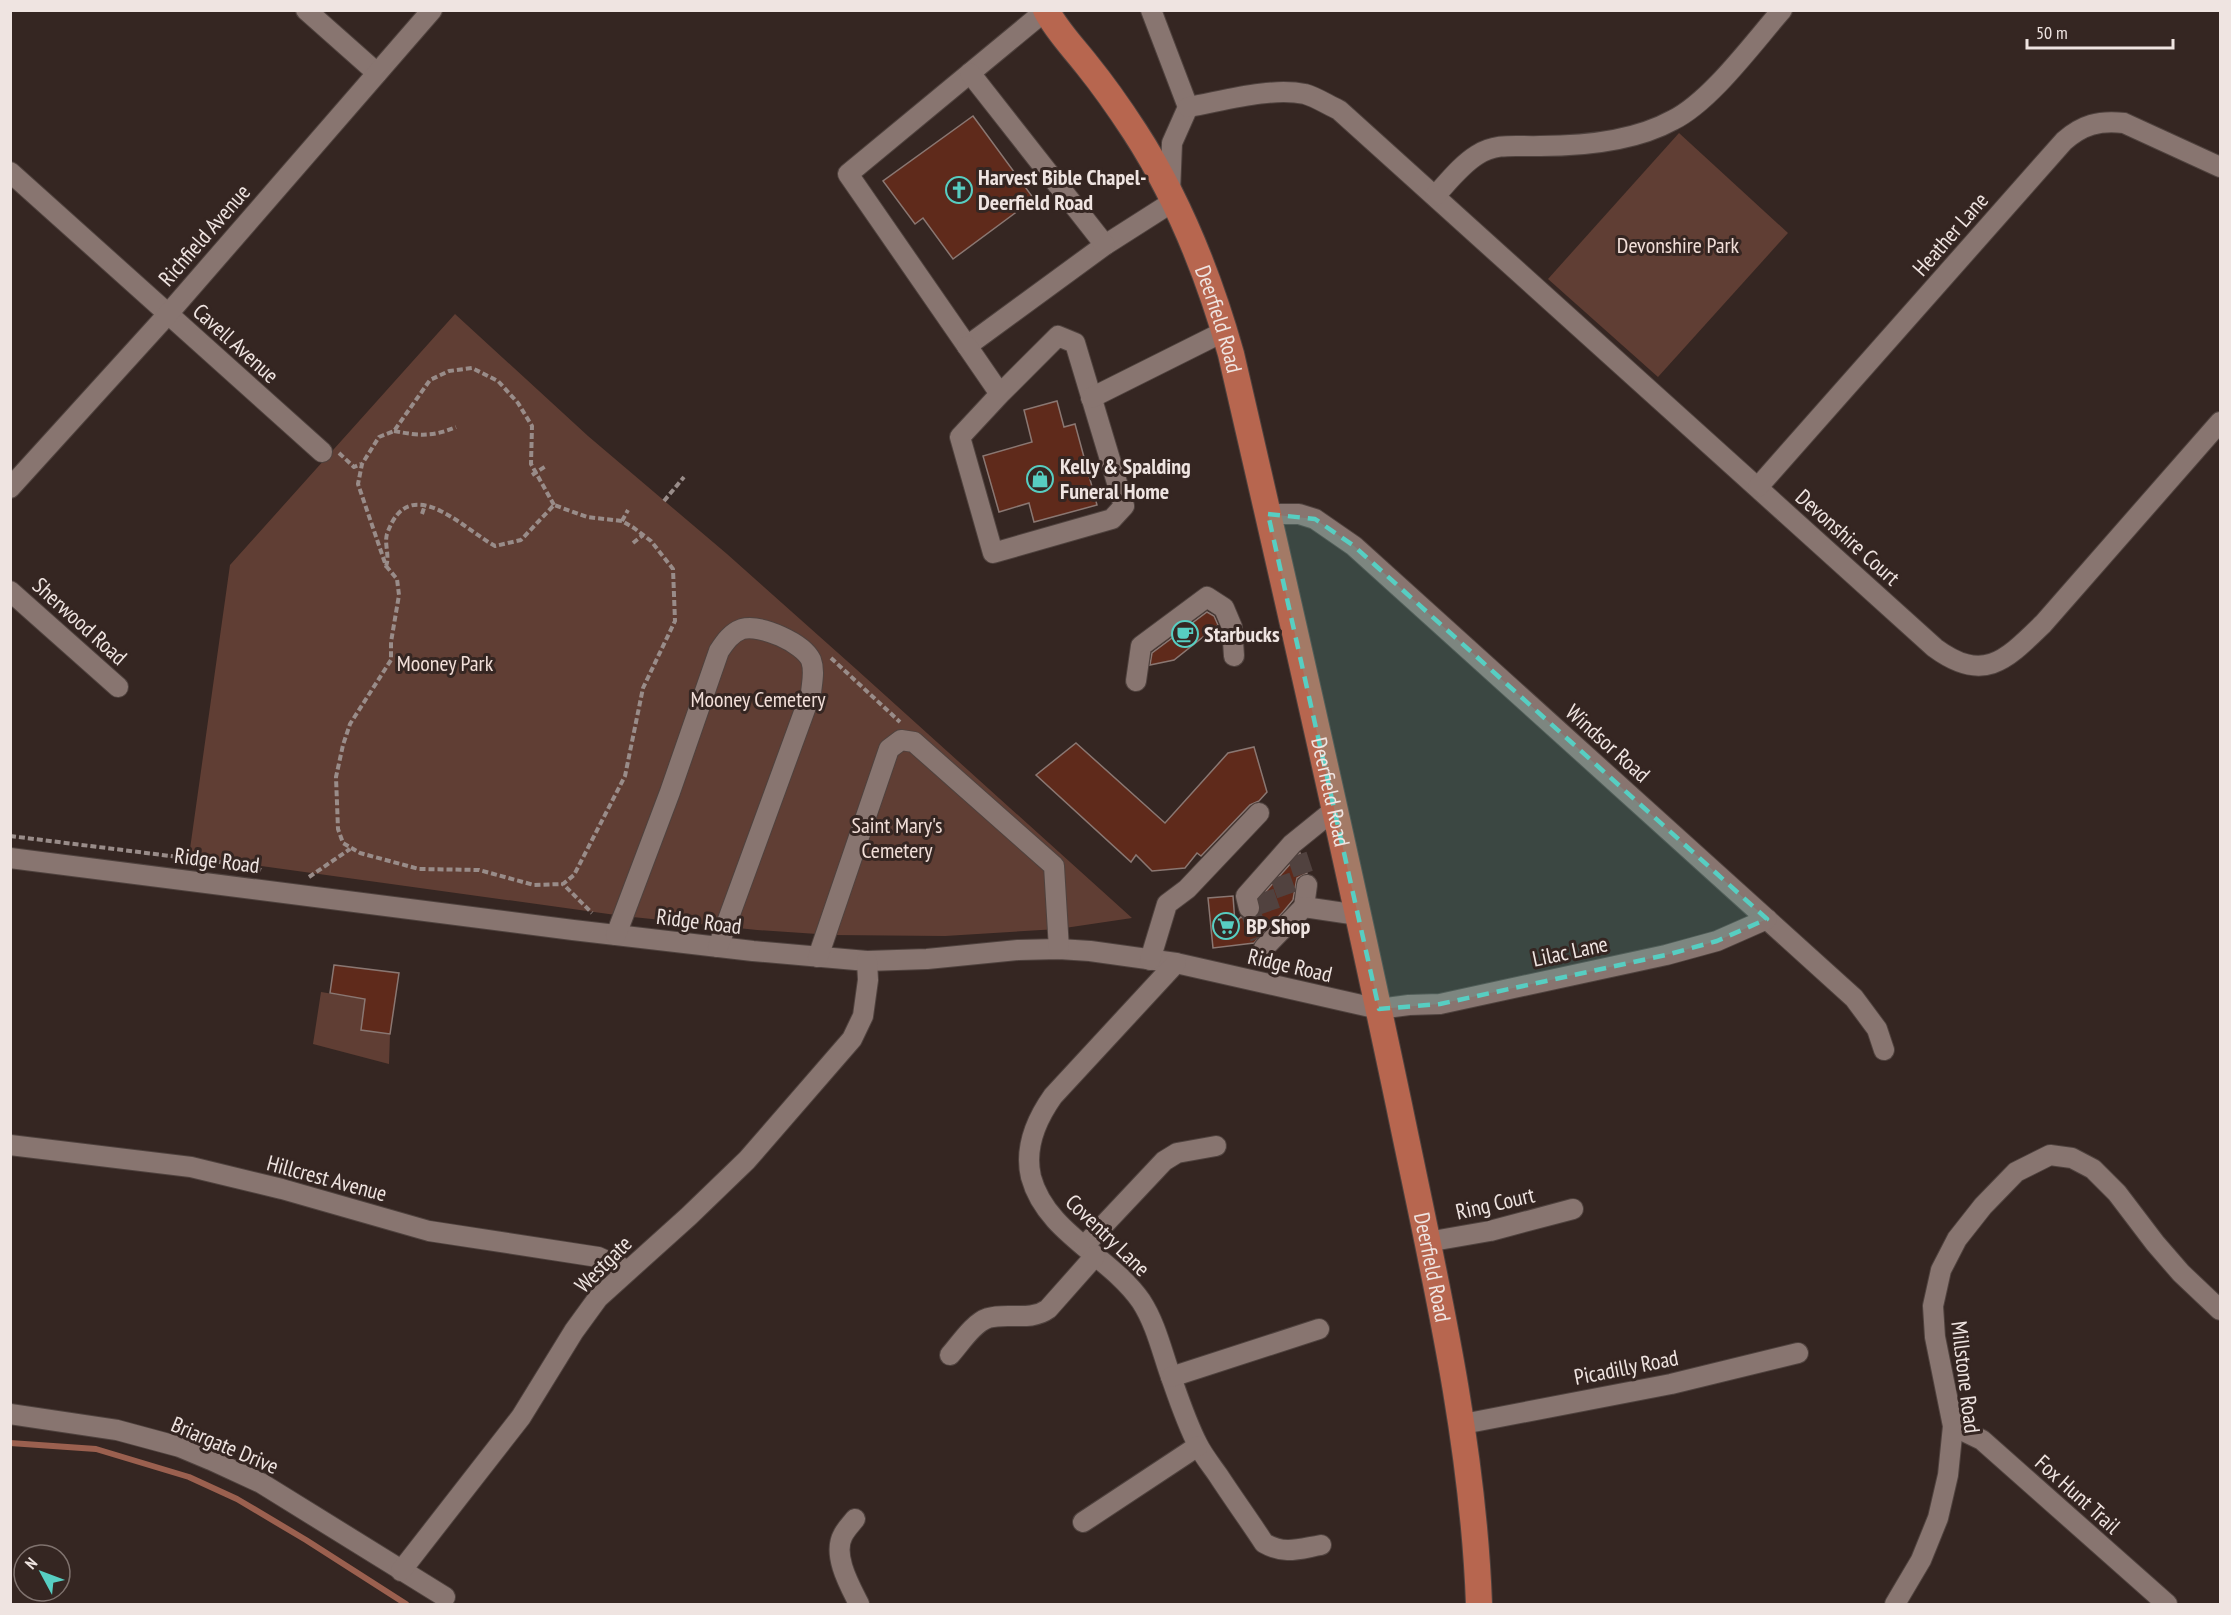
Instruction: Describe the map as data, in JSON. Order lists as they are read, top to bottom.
{
  "streets": {
    "main road": ["Deerfield Road"],
    "street": [
      "Heather Lane",
      "Richfield Avenue",
      "Cavell Avenue",
      "Devonshire Court",
      "Sherwood Road",
      "Windsor Road",
      "Ridge Road",
      "Lilac Lane",
      "Hillcrest Avenue",
      "Ring Court",
      "Coventry Lane",
      "Westgate",
      "Picadilly Road",
      "Millstone Road",
      "Briargate Drive",
      "Fox Hunt Trail"
    ]
  },
  "crossings": [
    ["Heather Lane", "Devonshire Court"],
    ["Richfield Avenue", "Cavell Avenue"],
    ["Deerfield Road", "Windsor Road"],
    ["Deerfield Road", "Ridge Road"],
    ["Deerfield Road", "Lilac Lane"],
    ["Deerfield Road", "Ring Court"],
    ["Deerfield Road", "Picadilly Road"],
    ["Windsor Road", "Lilac Lane"],
    ["Ridge Road", "Lilac Lane"],
    ["Ridge Road", "Coventry Lane"],
    ["Ridge Road", "Westgate"],
    ["Hillcrest Avenue", "Westgate"],
    ["Westgate", "Briargate Drive"],
    ["Millstone Road", "Fox Hunt Trail"]
  ],
  "parks": [
    "Devonshire Park",
    "Mooney Park",
    "Mooney Cemetery",
    "Saint Mary's Cemetery"
  ],
  "places": {
    "church": ["Harvest Bible Chapel- Deerfield Road"],
    "shop": ["Kelly & Spalding Funeral Home"],
    "cafe": ["Starbucks"],
    "supermarket": ["BP Shop"]
  },
  "scale_bar": "50 m",
  "north": "top left"
}
